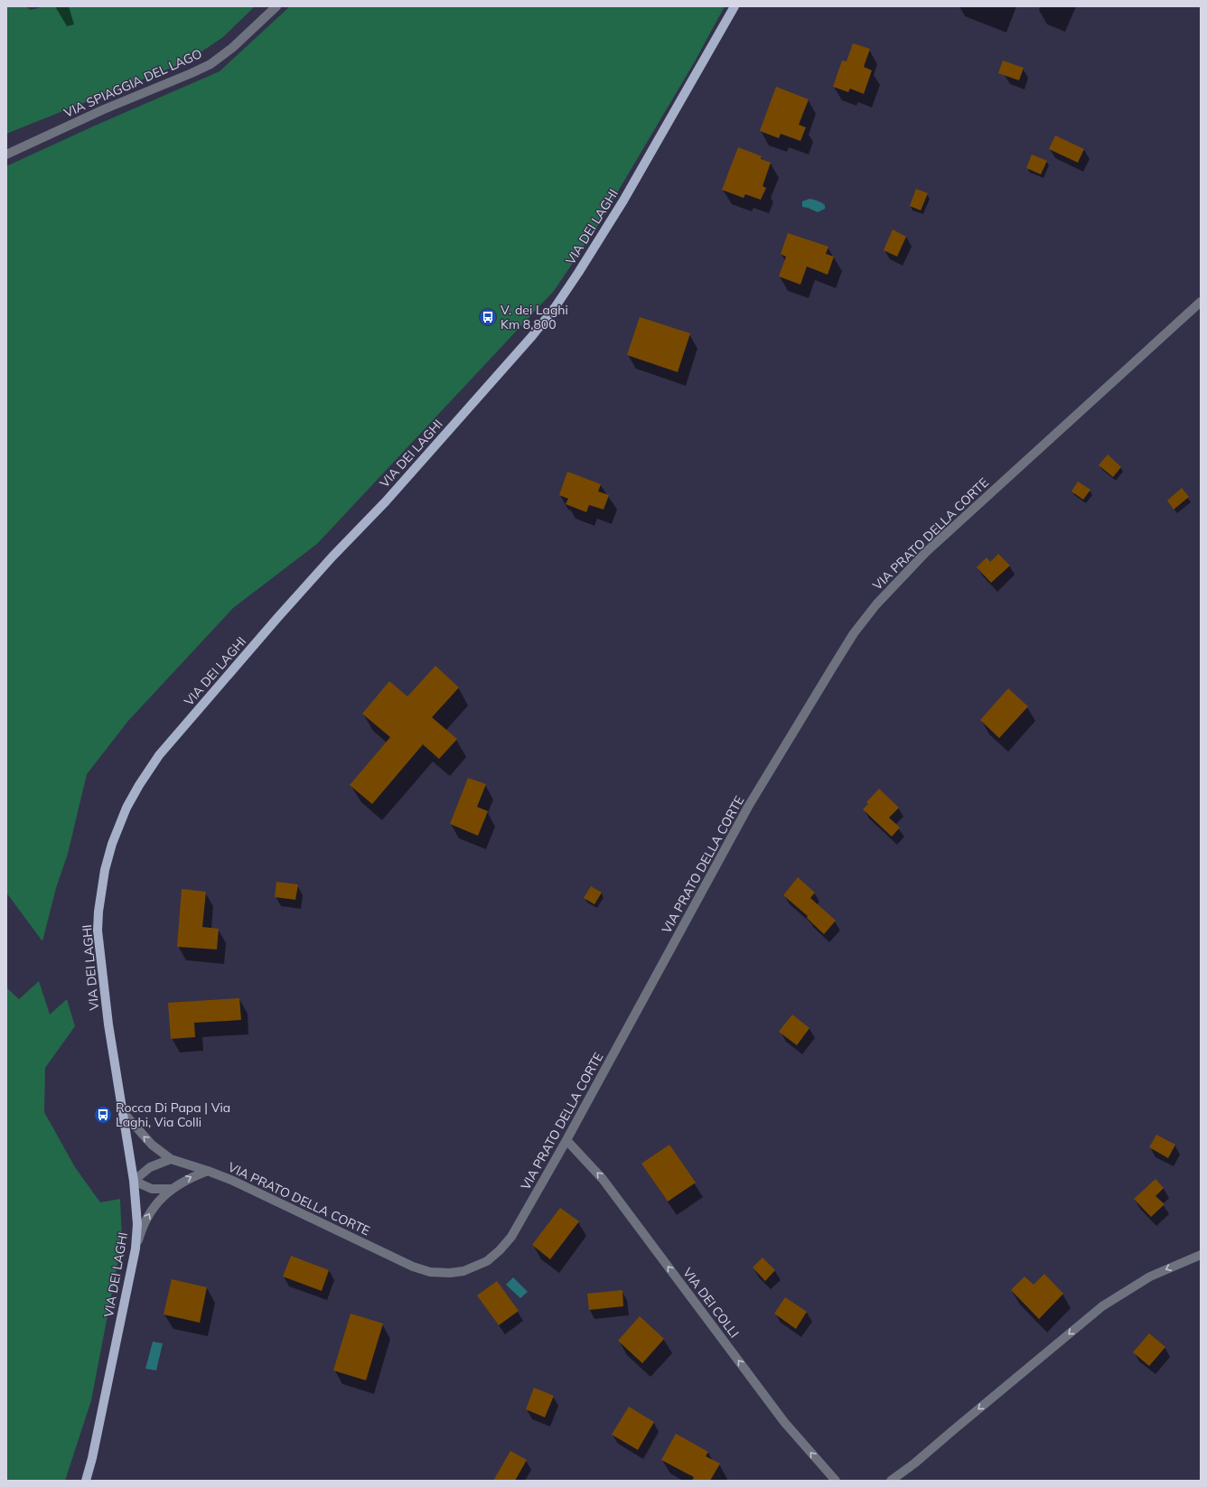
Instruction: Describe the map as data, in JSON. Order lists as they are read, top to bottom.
{
  "streets": {
    "main road": ["VIA DEI LAGHI"],
    "street": ["VIA SPIAGGIA DEL LAGO", "VIA PRATO DELLA CORTE", "VIA DEI COLLI"]
  },
  "crossings": [
    ["VIA DEI LAGHI", "VIA PRATO DELLA CORTE"],
    ["VIA PRATO DELLA CORTE", "VIA DEI COLLI"]
  ],
  "one_way": ["VIA DEI COLLI"],
  "places": {
    "bus stop": ["V. dei Laghi Km 8,800", "Rocca Di Papa | Via Laghi, Via Colli"]
  }
}
